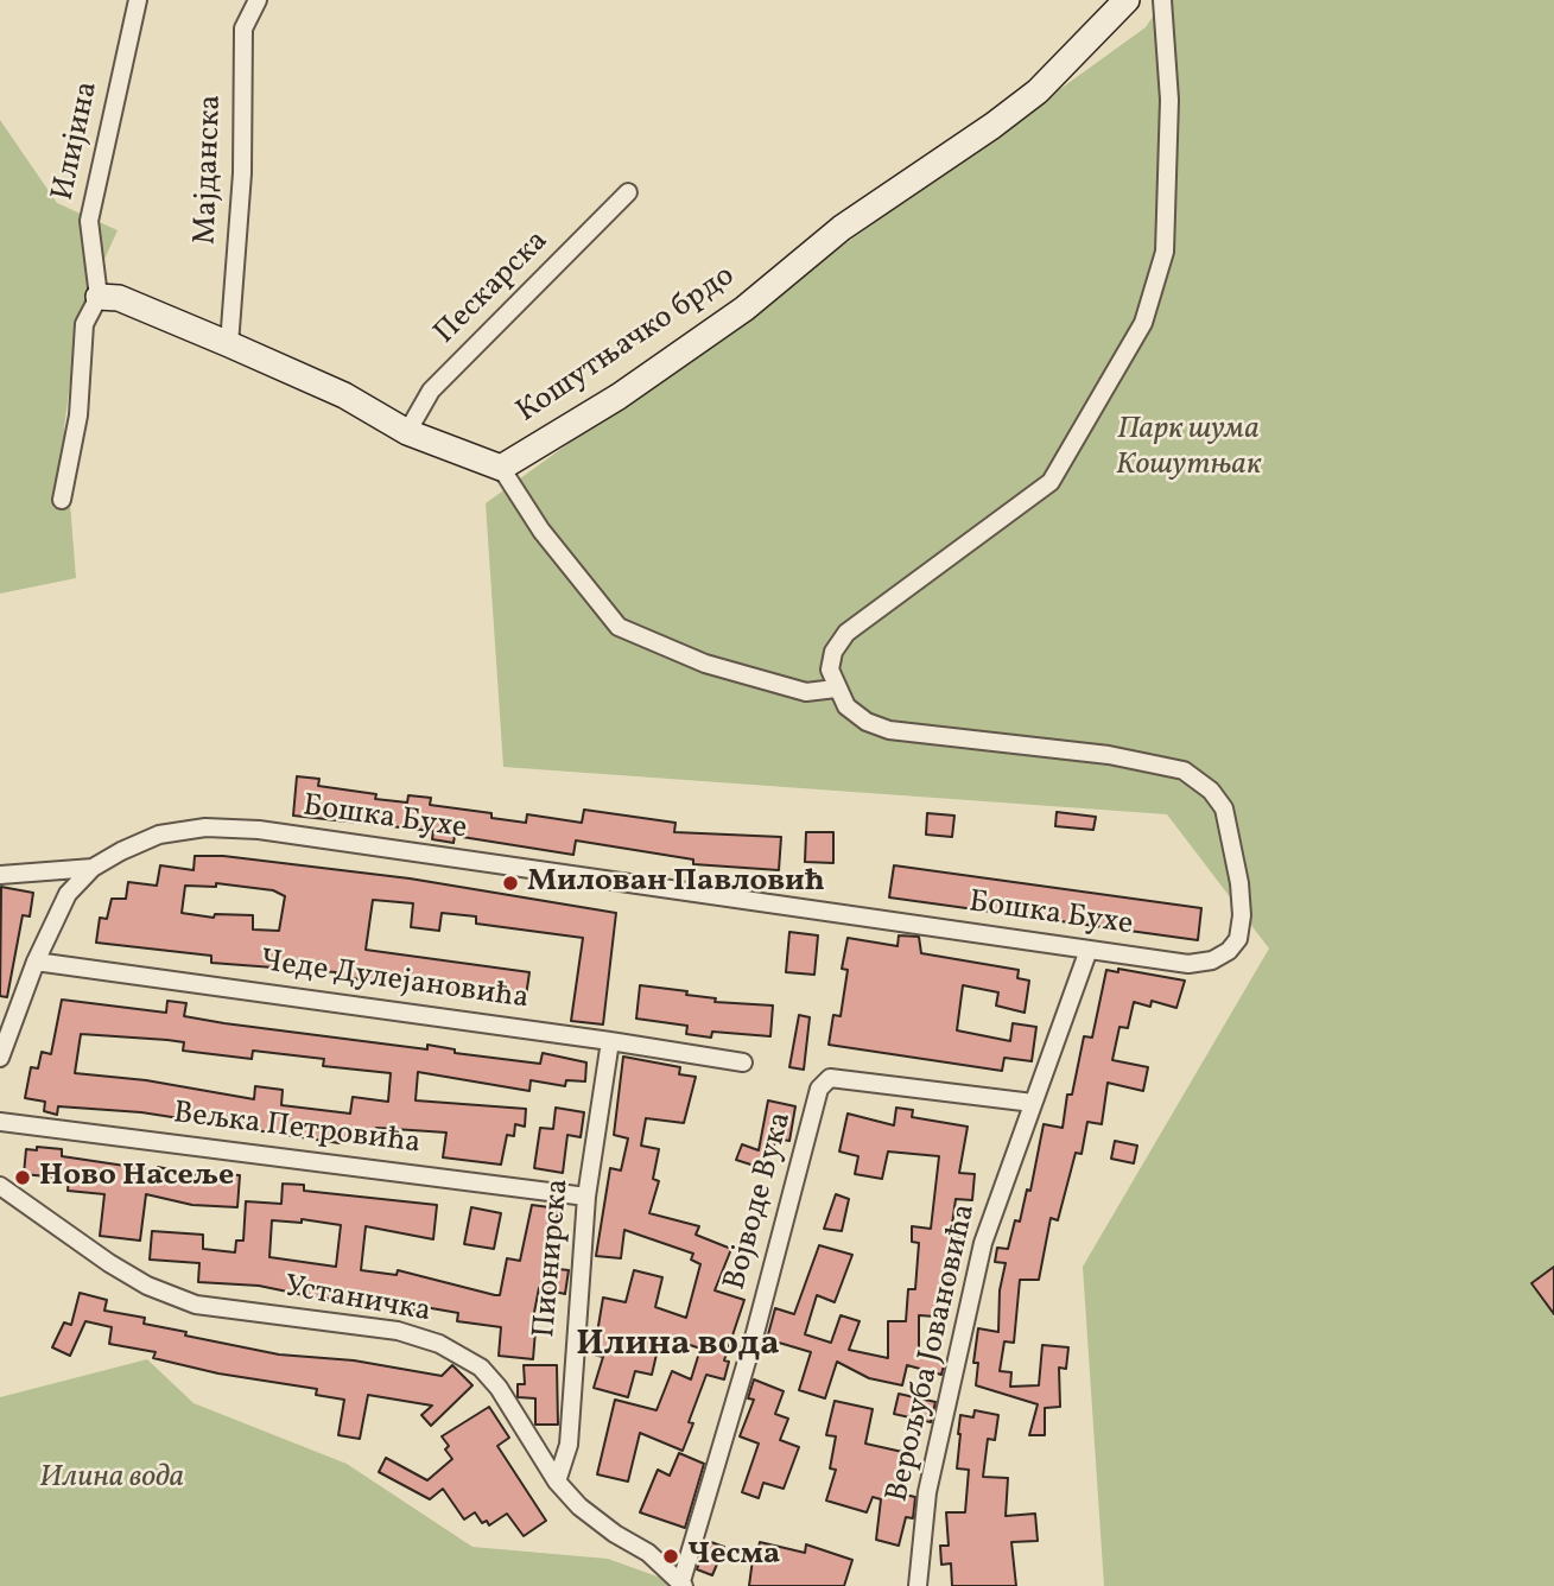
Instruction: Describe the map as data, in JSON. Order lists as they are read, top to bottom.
{
  "streets": {
    "street": [
      "Илијина",
      "Мајданска",
      "Пескарска",
      "Кошутњачко брдо",
      "Бошка Бухе",
      "Чеде Дулејановића",
      "Вељка Петровића",
      "Војводе Вука",
      "Пионирска",
      "Устаничка",
      "Верољуба Јовановића"
    ]
  },
  "crossings": [
    ["Бошка Бухе", "Чеде Дулејановића"],
    ["Бошка Бухе", "Верољуба Јовановића"],
    ["Чеде Дулејановића", "Пионирска"],
    ["Вељка Петровића", "Пионирска"],
    ["Војводе Вука", "Устаничка"],
    ["Војводе Вука", "Верољуба Јовановића"],
    ["Пионирска", "Устаничка"]
  ],
  "districts": ["Илина вода"],
  "parks": ["Парк шума Кошутњак", "Илина вода"],
  "places": ["Милован Павловић", "Ново Насеље", "Чесма"]
}
